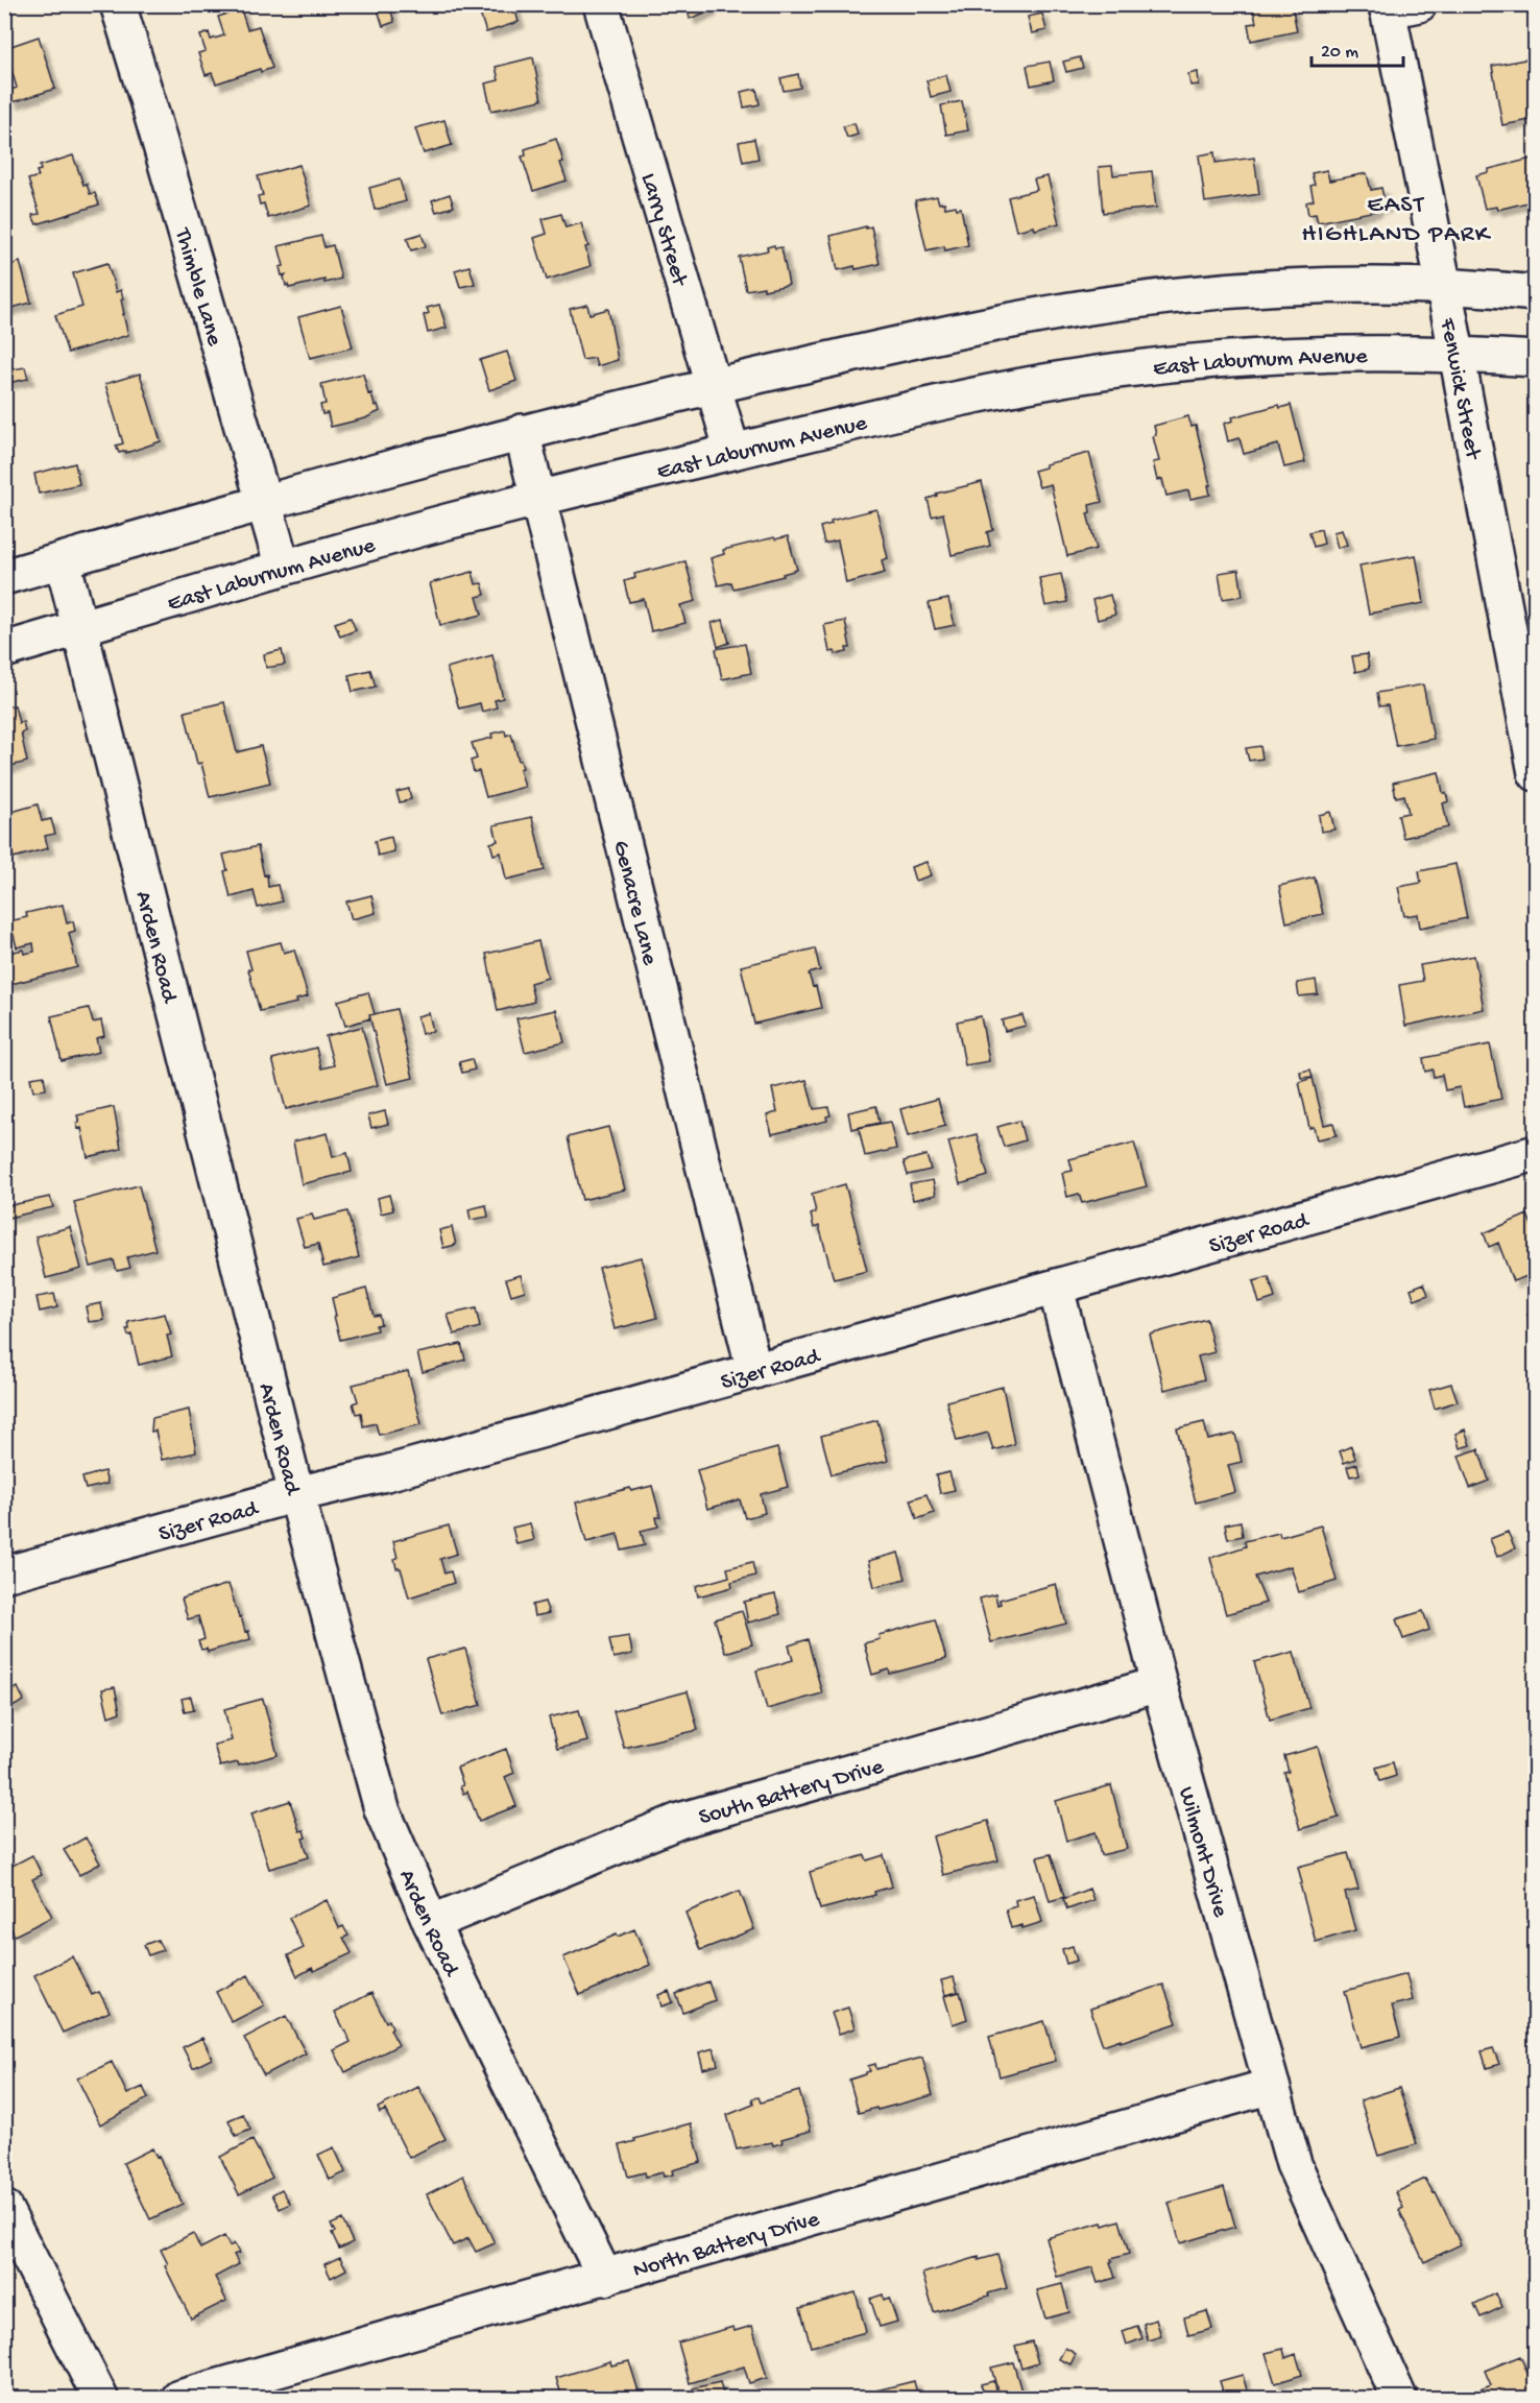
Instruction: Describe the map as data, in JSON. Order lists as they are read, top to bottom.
{
  "streets": {
    "street": [
      "Larry Street",
      "Thimble Lane",
      "East Laburnum Avenue",
      "Fenwick Street",
      "Genacre Lane",
      "Arden Road",
      "Sizer Road",
      "South Battery Drive",
      "Wilmont Drive",
      "North Battery Drive"
    ]
  },
  "crossings": [
    ["Larry Street", "East Laburnum Avenue"],
    ["Thimble Lane", "East Laburnum Avenue"],
    ["East Laburnum Avenue", "Fenwick Street"],
    ["East Laburnum Avenue", "Genacre Lane"],
    ["East Laburnum Avenue", "Arden Road"],
    ["Genacre Lane", "Sizer Road"],
    ["Arden Road", "Sizer Road"],
    ["Arden Road", "South Battery Drive"],
    ["Arden Road", "North Battery Drive"],
    ["Sizer Road", "Wilmont Drive"],
    ["South Battery Drive", "Wilmont Drive"],
    ["Wilmont Drive", "North Battery Drive"]
  ],
  "districts": ["EAST HIGHLAND PARK"],
  "scale_bar": "20 m"
}
